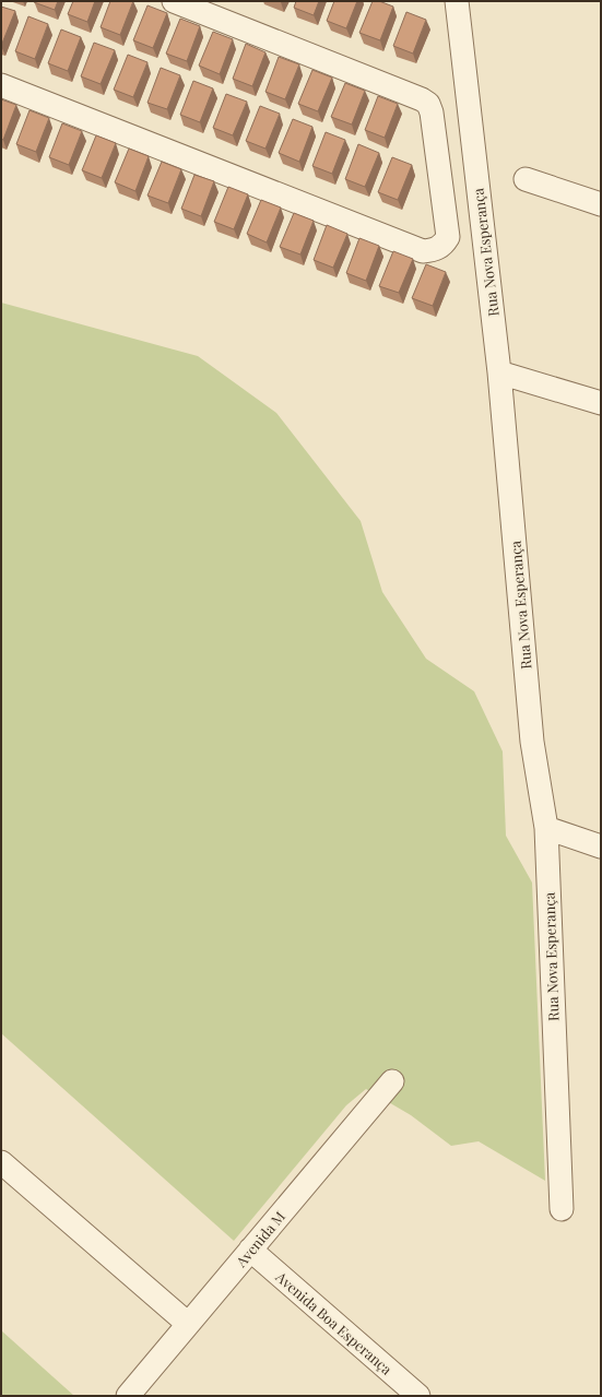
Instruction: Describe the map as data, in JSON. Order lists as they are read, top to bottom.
{
  "streets": {
    "street": ["Rua Nova Esperança", "Avenida M", "Avenida Boa Esperança"]
  },
  "crossings": [
    ["Avenida M", "Avenida Boa Esperança"]
  ]
}
